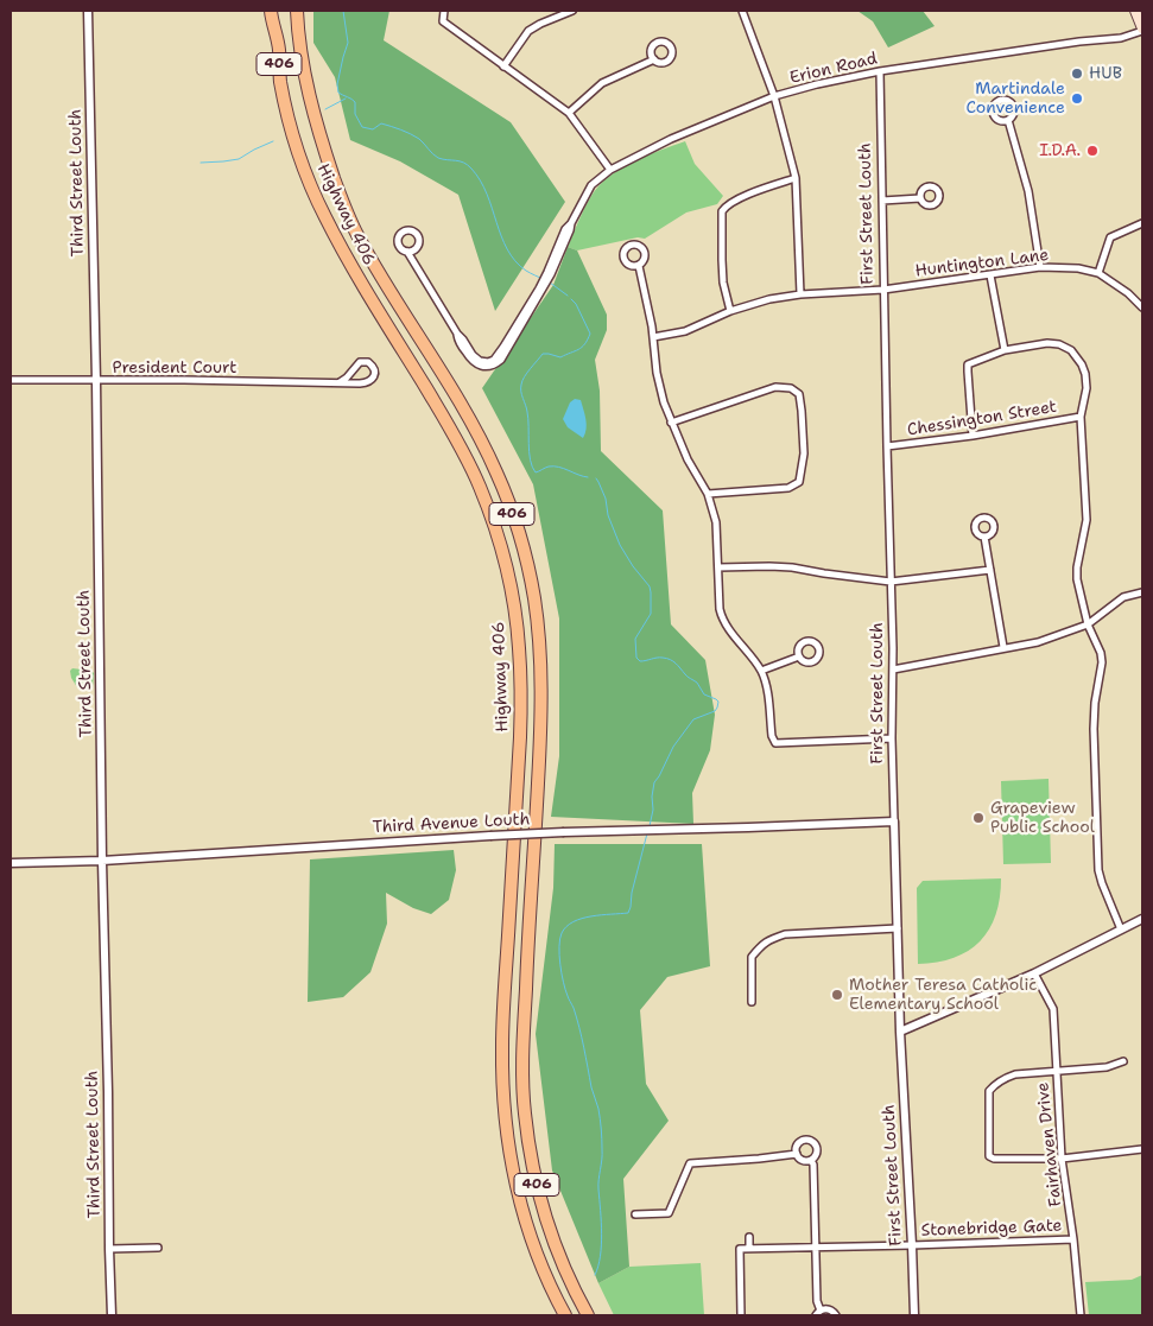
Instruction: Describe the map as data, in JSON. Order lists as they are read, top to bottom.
{
  "streets": {
    "highway": ["406", "Highway 406"],
    "street": [
      "Erion Road",
      "Third Street Louth",
      "First Street Louth",
      "Huntington Lane",
      "President Court",
      "Chessington Street",
      "Third Avenue Louth",
      "Fairhaven Drive",
      "Stonebridge Gate"
    ]
  },
  "crossings": [
    ["Erion Road", "First Street Louth"],
    ["Third Street Louth", "President Court"],
    ["Third Street Louth", "Third Avenue Louth"],
    ["First Street Louth", "Huntington Lane"],
    ["First Street Louth", "Chessington Street"],
    ["First Street Louth", "Third Avenue Louth"],
    ["First Street Louth", "Stonebridge Gate"],
    ["Fairhaven Drive", "Stonebridge Gate"]
  ],
  "places": [
    "HUB",
    "Martindale Convenience",
    "I.D.A.",
    "Grapeview Public School",
    "Mother Teresa Catholic Elementary School"
  ]
}
